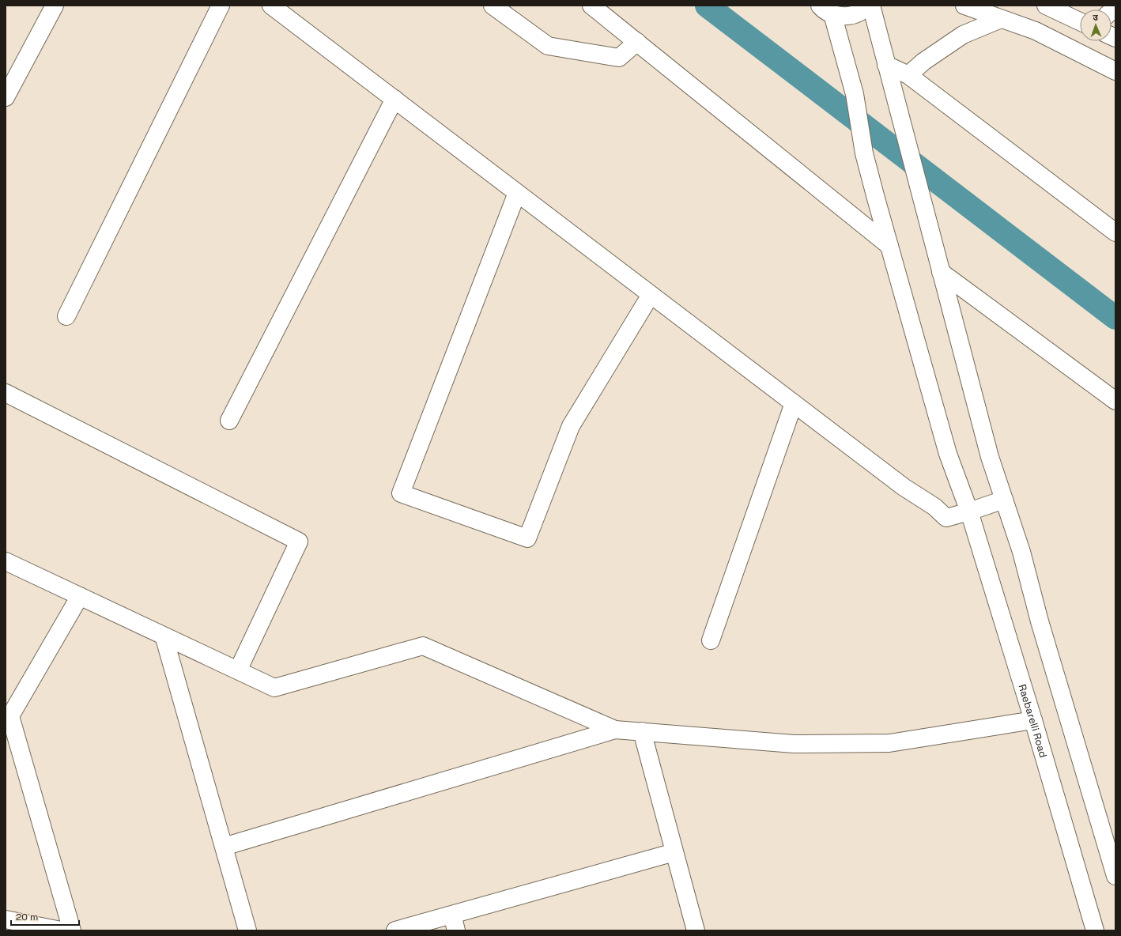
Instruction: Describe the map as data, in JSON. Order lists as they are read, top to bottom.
{
  "streets": {
    "street": ["Raebarelli Road"]
  },
  "scale_bar": "20 m",
  "north": "top"
}
